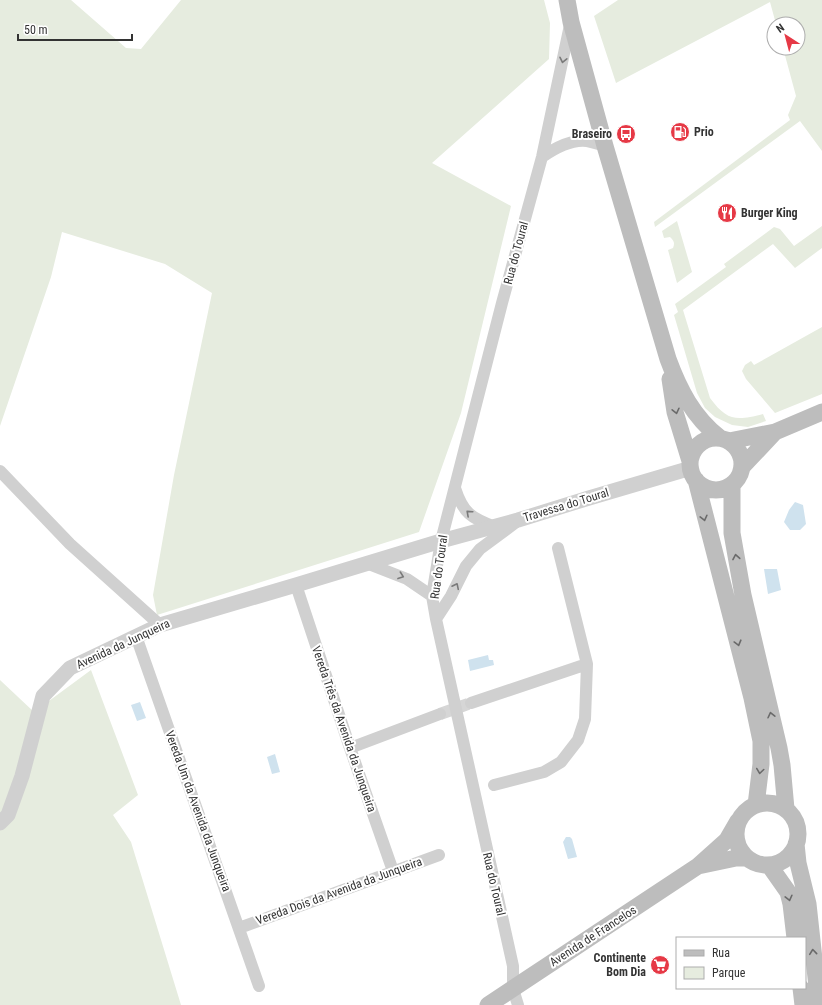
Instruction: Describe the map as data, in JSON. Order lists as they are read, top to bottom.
{
  "streets": {
    "main road": ["Avenida de Francelos"],
    "street": [
      "Rua do Toural",
      "Travessa do Toural",
      "Avenida da Junqueira",
      "Vereda Três da Avenida da Junqueira",
      "Vereda Um da Avenida da Junqueira",
      "Vereda Dois da Avenida da Junqueira"
    ]
  },
  "crossings": [
    ["Rua do Toural", "Travessa do Toural"],
    ["Rua do Toural", "Avenida da Junqueira"],
    ["Rua do Toural", "Avenida de Francelos"],
    ["Travessa do Toural", "Avenida da Junqueira"],
    ["Avenida da Junqueira", "Vereda Três da Avenida da Junqueira"],
    ["Avenida da Junqueira", "Vereda Um da Avenida da Junqueira"],
    ["Vereda Três da Avenida da Junqueira", "Vereda Dois da Avenida da Junqueira"],
    ["Vereda Um da Avenida da Junqueira", "Vereda Dois da Avenida da Junqueira"]
  ],
  "places": {
    "fuel station": ["Prio"],
    "bus stop": ["Braseiro"],
    "restaurant": ["Burger King"],
    "supermarket": ["Continente Bom Dia"]
  },
  "legend": ["Rua", "Parque"],
  "scale_bar": "50 m",
  "north": "top left"
}
